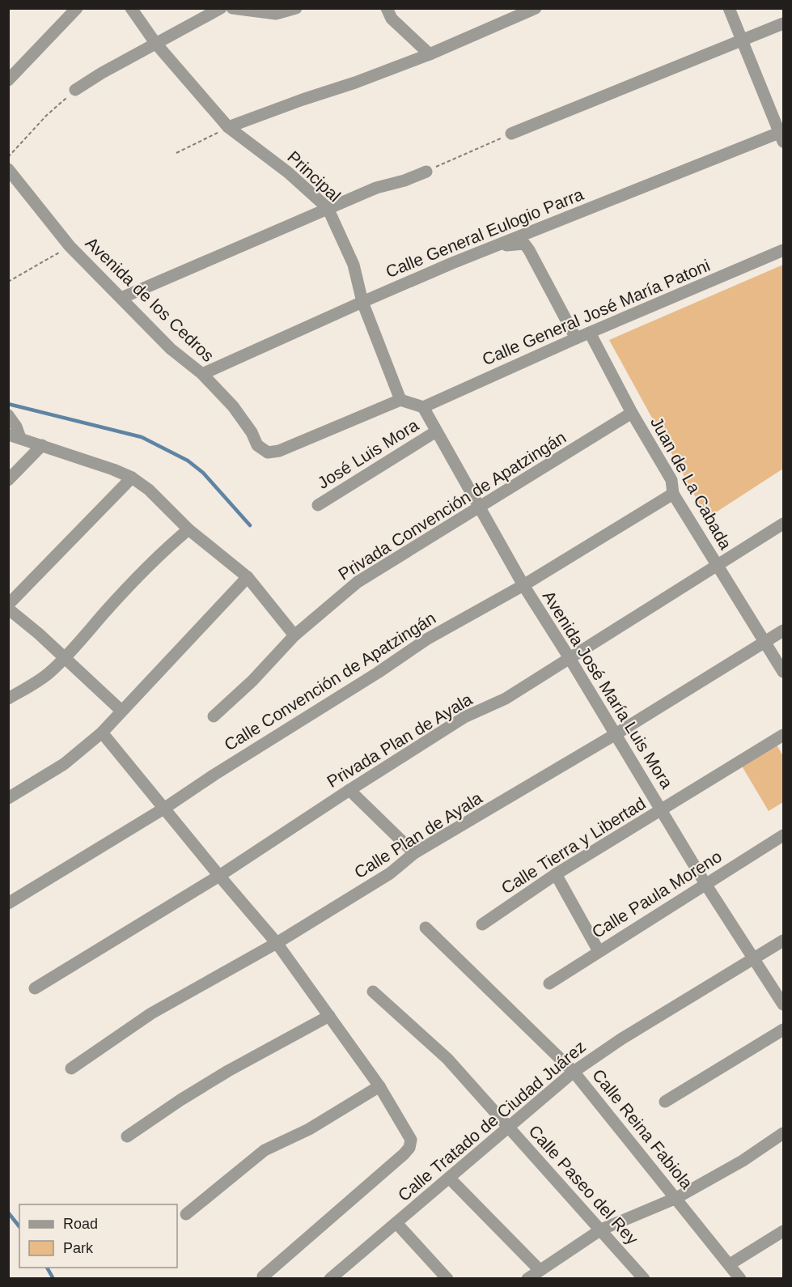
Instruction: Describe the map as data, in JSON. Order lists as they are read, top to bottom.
{
  "streets": {
    "street": [
      "Principal",
      "Calle General Eulogio Parra",
      "Avenida de los Cedros",
      "Calle General José María Patoni",
      "José Luis Mora",
      "Juan de La Cabada",
      "Privada Convención de Apatzingán",
      "Calle Convención de Apatzingán",
      "Avenida José María Luis Mora",
      "Privada Plan de Ayala",
      "Calle Plan de Ayala",
      "Calle Tierra y Libertad",
      "Calle Paula Moreno",
      "Calle Tratado de Ciudad Juárez",
      "Calle Reina Fabiola",
      "Calle Paseo del Rey"
    ]
  },
  "crossings": [
    ["Principal", "Calle General Eulogio Parra"],
    ["Principal", "Avenida de los Cedros"],
    ["Calle General Eulogio Parra", "Avenida de los Cedros"],
    ["Calle General José María Patoni", "Juan de La Cabada"],
    ["Calle General José María Patoni", "Avenida José María Luis Mora"],
    ["José Luis Mora", "Avenida José María Luis Mora"],
    ["Juan de La Cabada", "Privada Convención de Apatzingán"],
    ["Juan de La Cabada", "Calle Convención de Apatzingán"],
    ["Juan de La Cabada", "Privada Plan de Ayala"],
    ["Juan de La Cabada", "Calle Plan de Ayala"],
    ["Privada Convención de Apatzingán", "Avenida José María Luis Mora"],
    ["Calle Convención de Apatzingán", "Avenida José María Luis Mora"],
    ["Avenida José María Luis Mora", "Privada Plan de Ayala"],
    ["Avenida José María Luis Mora", "Calle Plan de Ayala"],
    ["Avenida José María Luis Mora", "Calle Tierra y Libertad"],
    ["Avenida José María Luis Mora", "Calle Paula Moreno"],
    ["Avenida José María Luis Mora", "Calle Tratado de Ciudad Juárez"],
    ["Calle Tratado de Ciudad Juárez", "Calle Reina Fabiola"],
    ["Calle Tratado de Ciudad Juárez", "Calle Paseo del Rey"]
  ],
  "legend": ["Road", "Park"]
}
